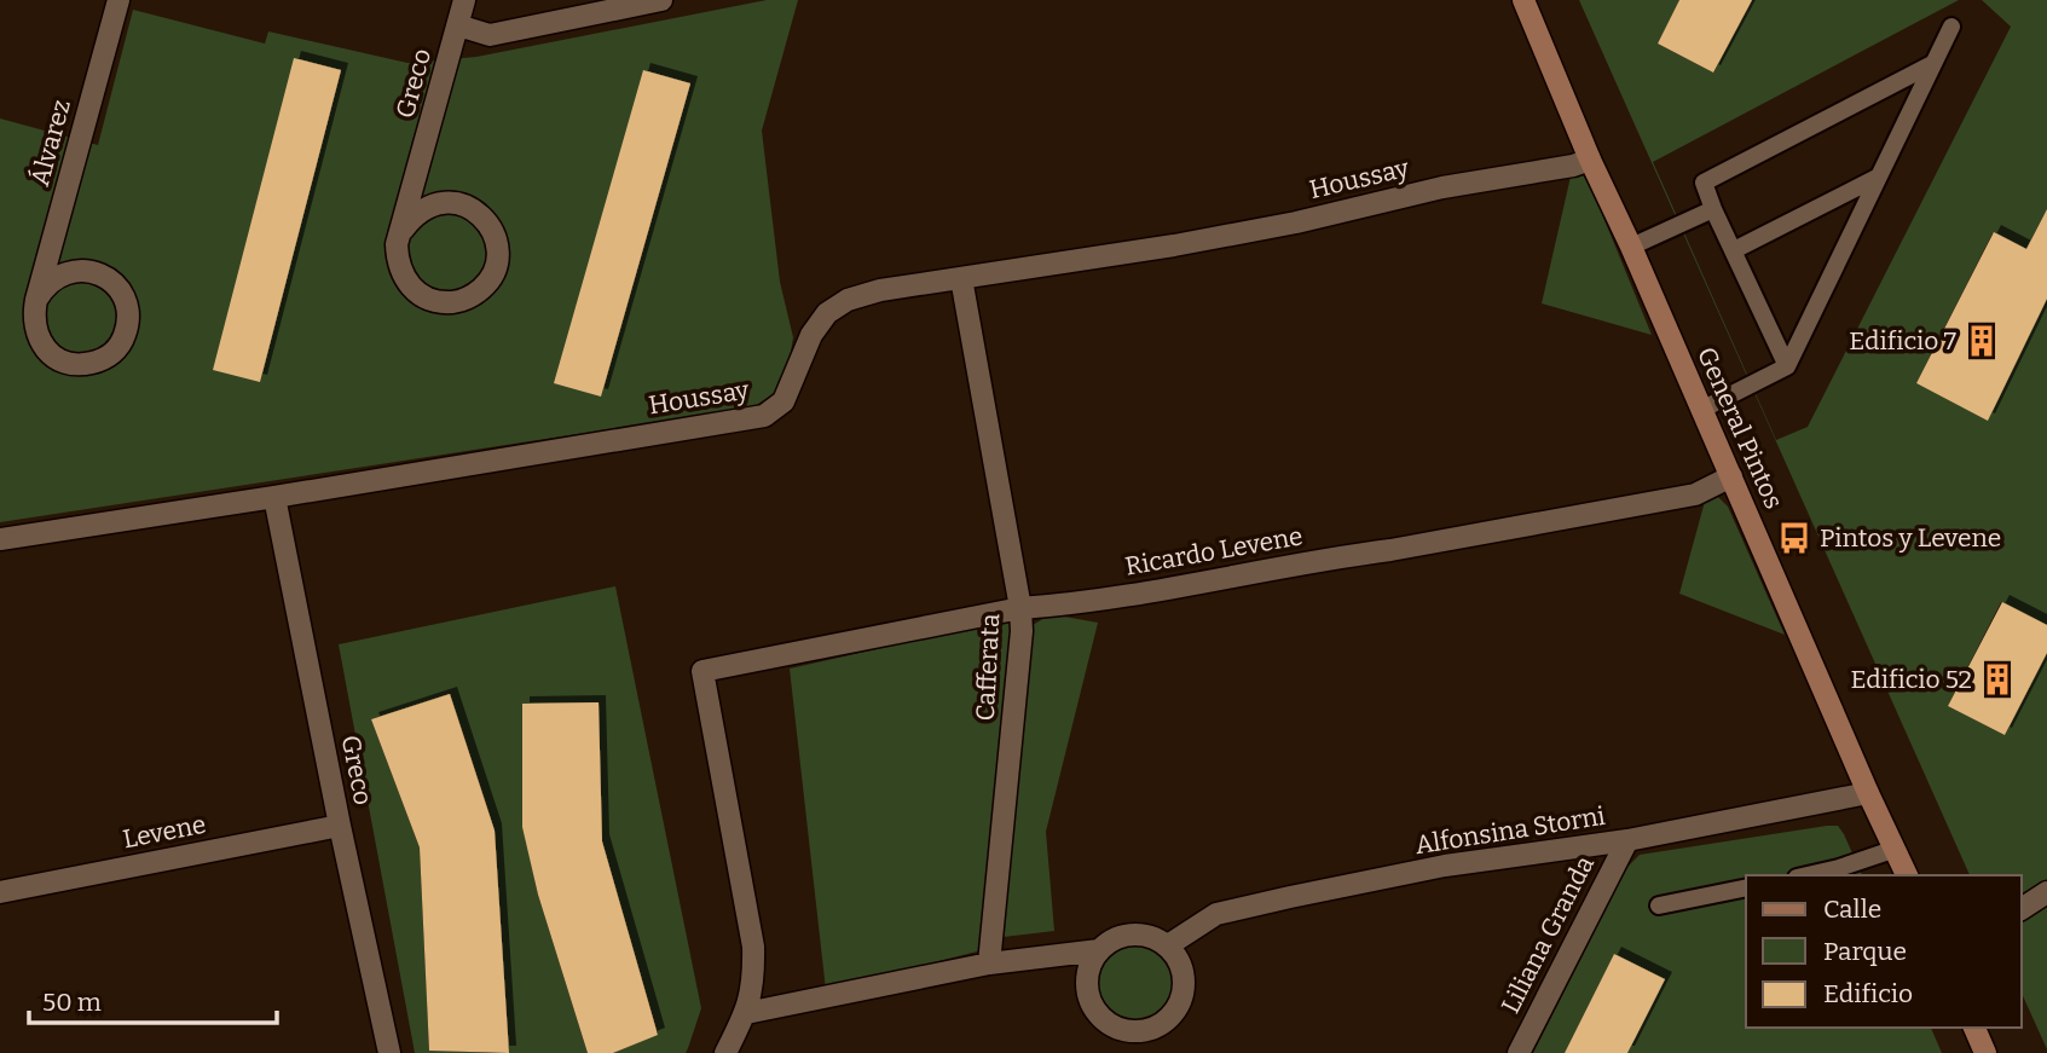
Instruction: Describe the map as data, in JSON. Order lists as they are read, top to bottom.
{
  "streets": {
    "street": [
      "Greco",
      "Álvarez",
      "Houssay",
      "General Pintos",
      "Ricardo Levene",
      "Cafferata",
      "Alfonsina Storni",
      "Levene",
      "Liliana Granda"
    ]
  },
  "crossings": [
    ["Greco", "Houssay"],
    ["Greco", "Levene"],
    ["Houssay", "General Pintos"],
    ["Houssay", "Cafferata"],
    ["General Pintos", "Ricardo Levene"],
    ["General Pintos", "Alfonsina Storni"],
    ["Ricardo Levene", "Cafferata"],
    ["Alfonsina Storni", "Liliana Granda"]
  ],
  "places": {
    "building": ["Edificio 7", "Edificio 52"],
    "bus stop": ["Pintos y Levene"]
  },
  "legend": ["Calle", "Parque", "Edificio"],
  "scale_bar": "50 m"
}
